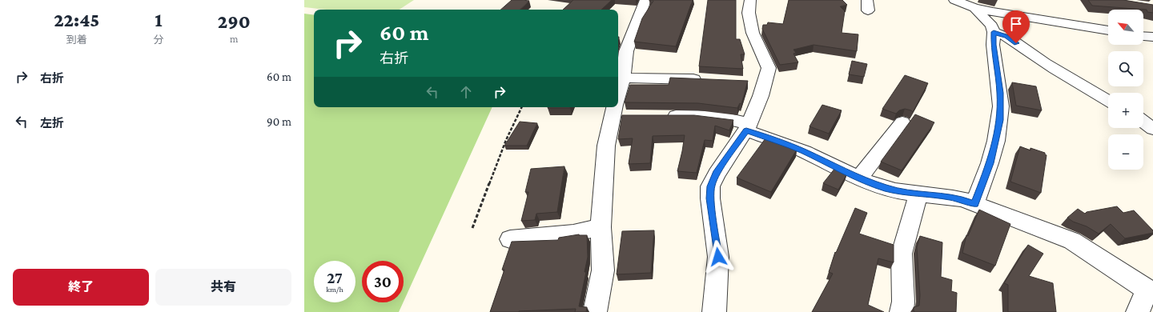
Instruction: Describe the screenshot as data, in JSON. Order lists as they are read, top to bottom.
{
  "north": "top left",
  "page": {
    "eta": [
      "22:45",
      "到着",
      "1",
      "分",
      "290",
      "m"
    ],
    "map_buttons": ["+", "−"],
    "turn": ["60 m", "右折"],
    "list": [
      {
        "name": "右折",
        "value": "60 m"
      },
      {
        "name": "左折",
        "value": "90 m"
      }
    ],
    "speed": "27 km/h",
    "limit": "30",
    "buttons": ["終了", "共有"]
  }
}
